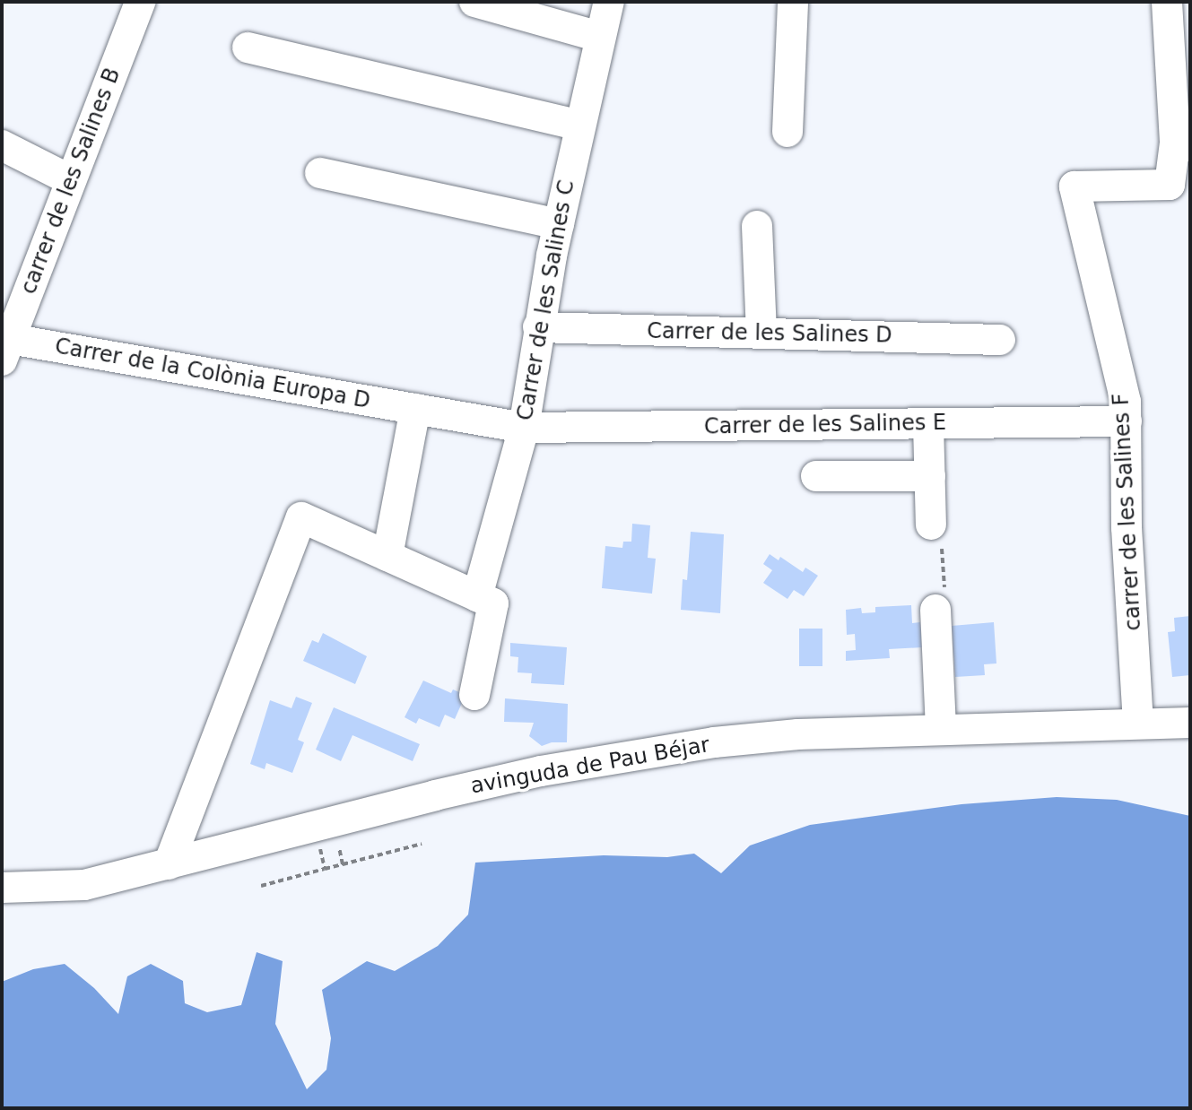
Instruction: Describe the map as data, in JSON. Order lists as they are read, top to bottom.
{
  "streets": {
    "street": [
      "carrer de les Salines B",
      "Carrer de les Salines C",
      "Carrer de les Salines D",
      "Carrer de la Colònia Europa D",
      "Carrer de les Salines E",
      "carrer de les Salines F",
      "avinguda de Pau Béjar"
    ]
  },
  "crossings": [
    ["carrer de les Salines B", "Carrer de la Colònia Europa D"],
    ["Carrer de les Salines C", "Carrer de les Salines D"],
    ["Carrer de les Salines C", "Carrer de la Colònia Europa D"],
    ["Carrer de les Salines C", "Carrer de les Salines E"],
    ["Carrer de la Colònia Europa D", "Carrer de les Salines E"],
    ["Carrer de les Salines E", "carrer de les Salines F"],
    ["carrer de les Salines F", "avinguda de Pau Béjar"]
  ]
}
